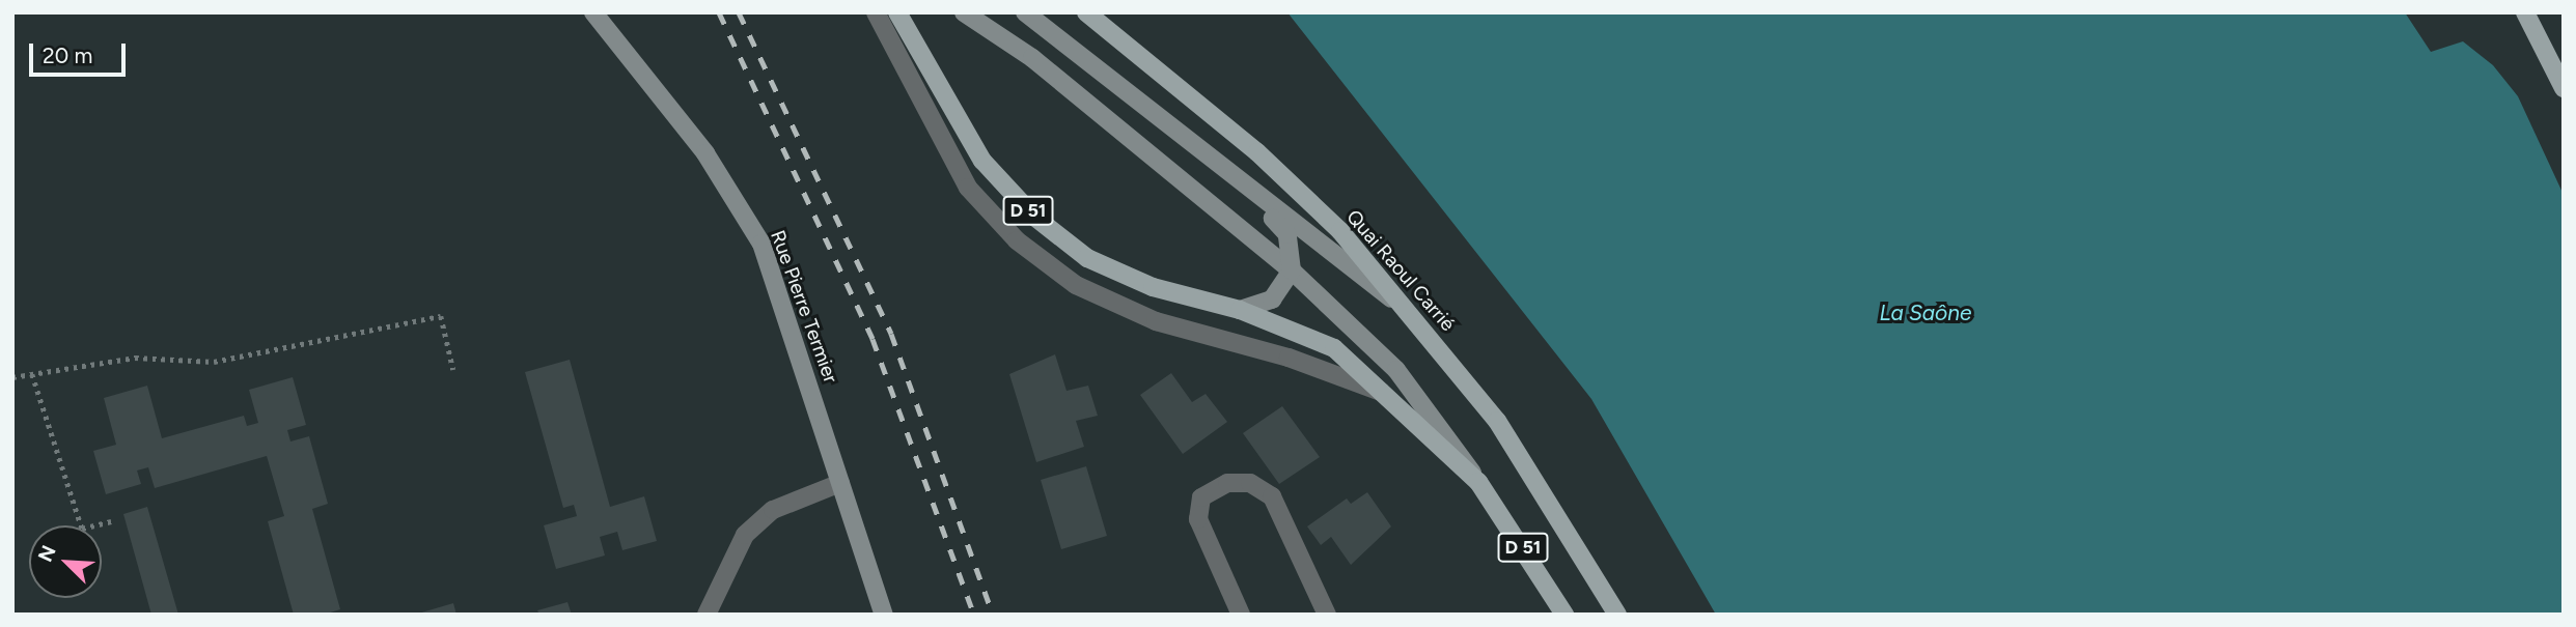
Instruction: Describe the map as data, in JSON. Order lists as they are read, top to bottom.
{
  "streets": {
    "main road": ["D 51", "Quai Raoul Carrié"],
    "street": ["Rue Pierre Termier"]
  },
  "water": ["La Saône"],
  "scale_bar": "20 m",
  "north": "top left"
}
